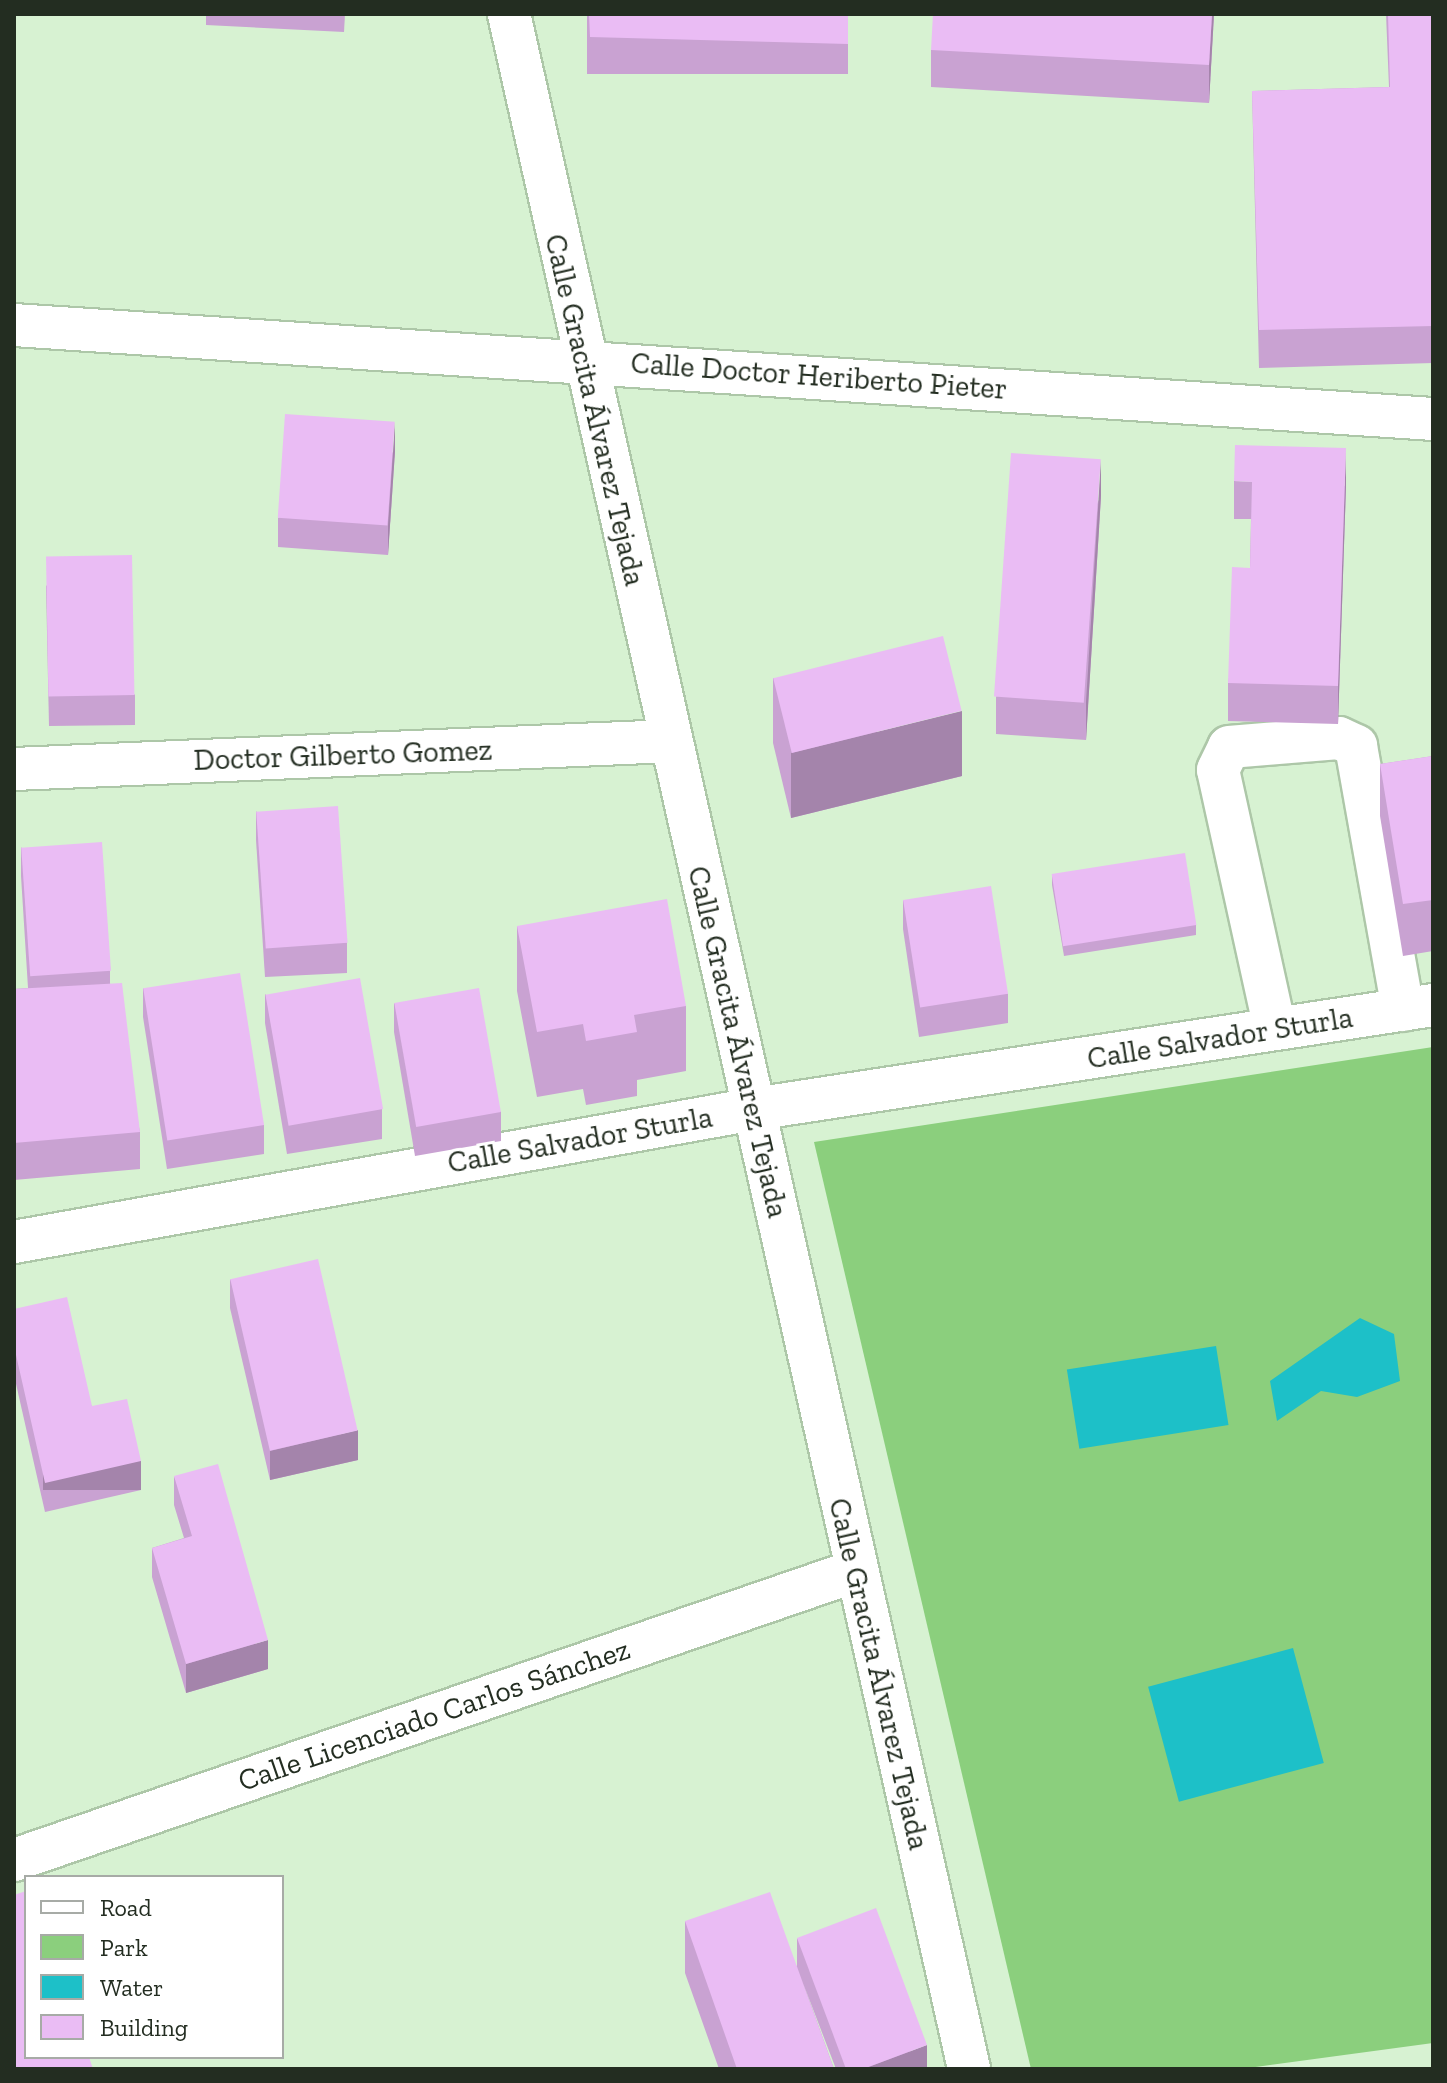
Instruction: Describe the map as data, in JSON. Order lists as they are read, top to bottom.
{
  "streets": {
    "street": [
      "Calle Doctor Heriberto Pieter",
      "Calle Gracita Álvarez Tejada",
      "Doctor Gilberto Gomez",
      "Calle Salvador Sturla",
      "Calle Licenciado Carlos Sánchez"
    ]
  },
  "crossings": [
    ["Calle Doctor Heriberto Pieter", "Calle Gracita Álvarez Tejada"],
    ["Calle Gracita Álvarez Tejada", "Doctor Gilberto Gomez"],
    ["Calle Gracita Álvarez Tejada", "Calle Salvador Sturla"],
    ["Calle Gracita Álvarez Tejada", "Calle Licenciado Carlos Sánchez"]
  ],
  "legend": [
    "Road",
    "Park",
    "Water",
    "Building"
  ]
}
